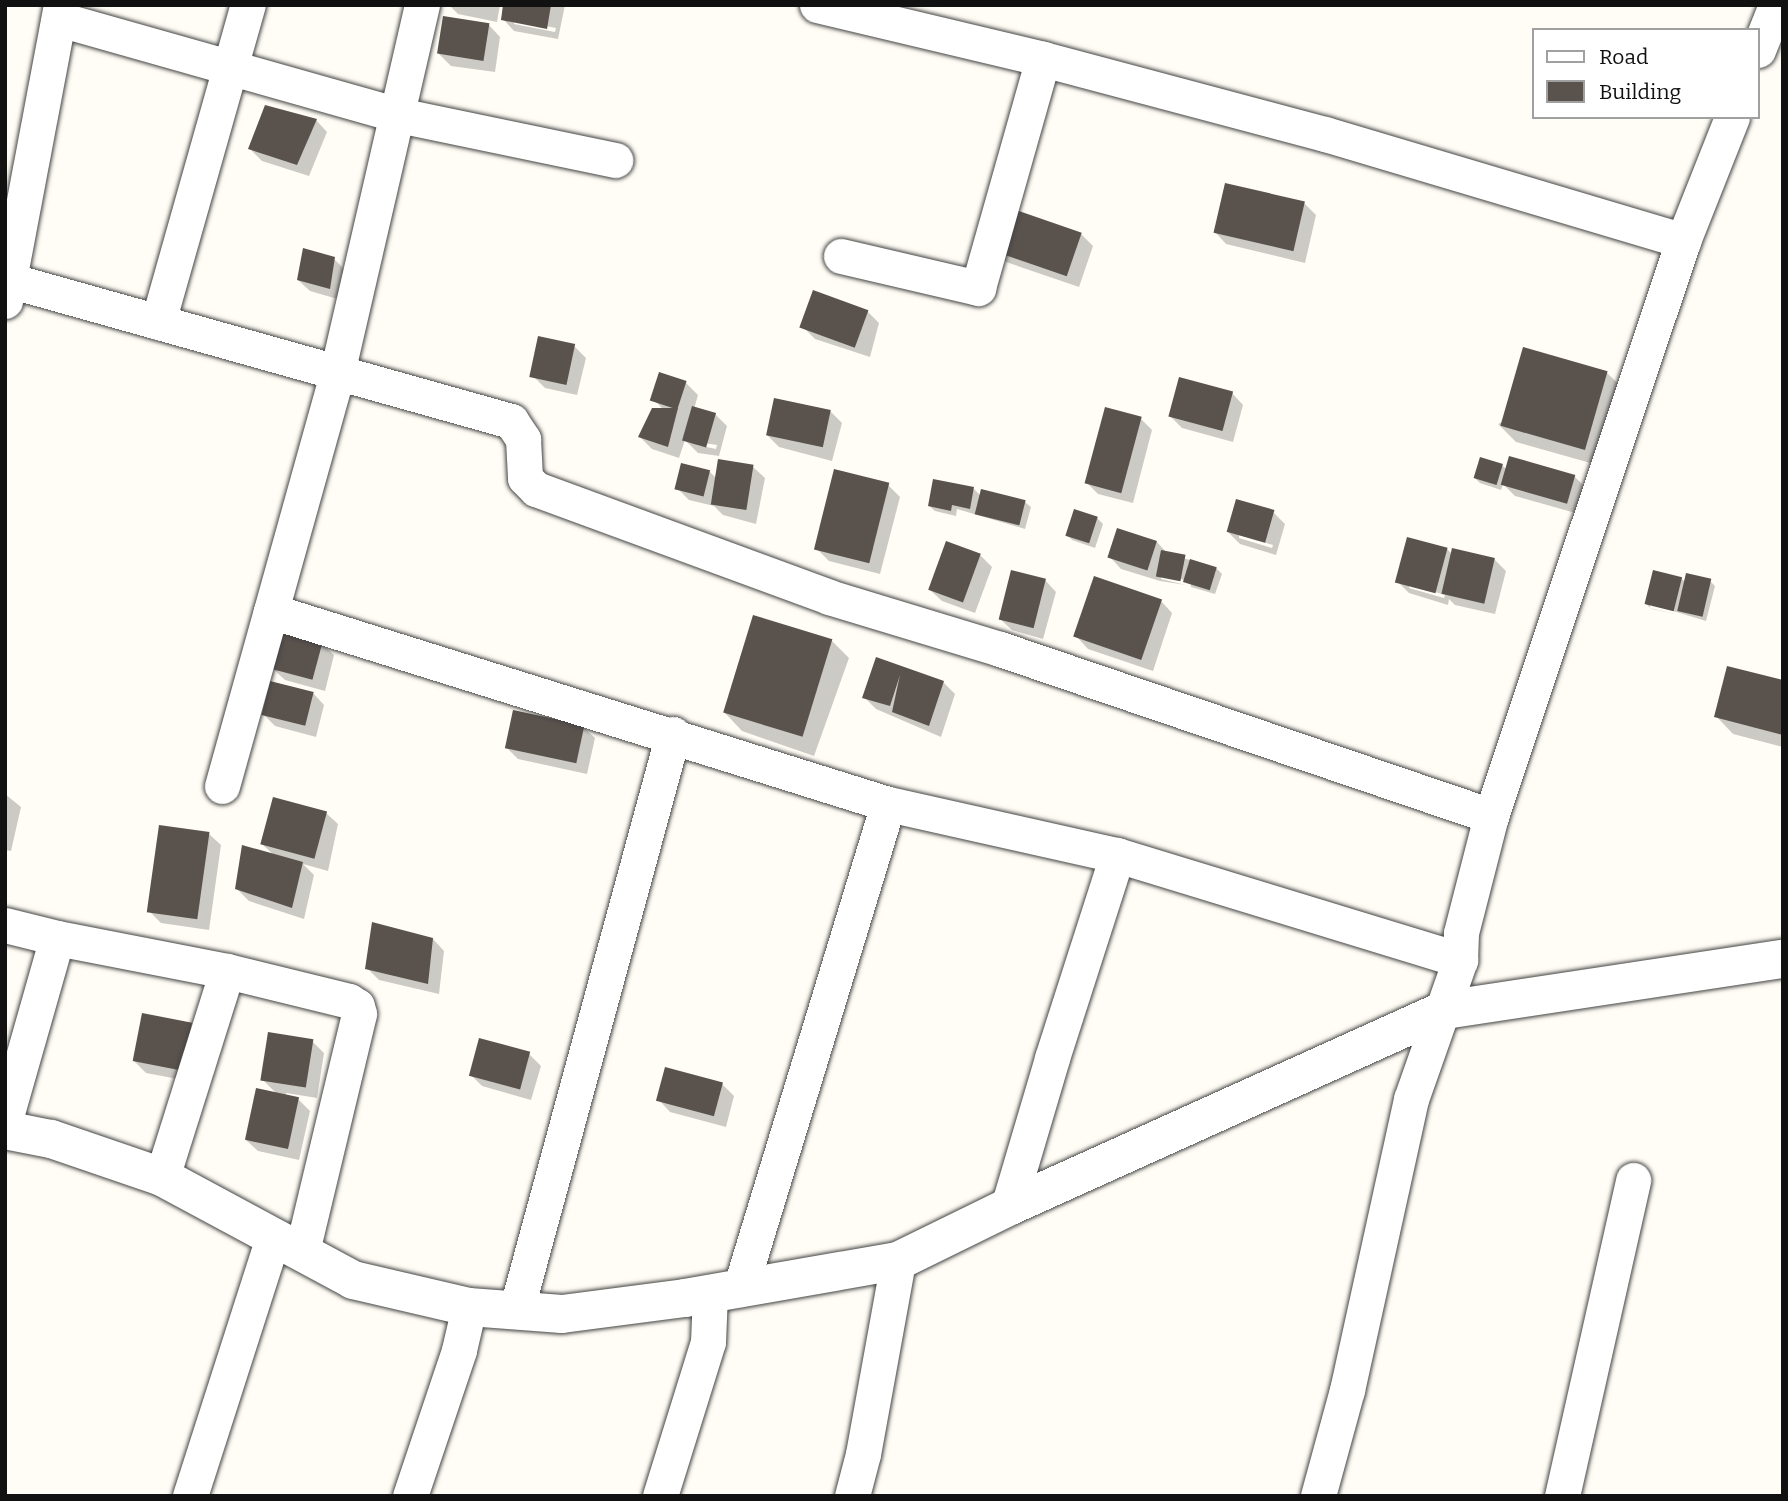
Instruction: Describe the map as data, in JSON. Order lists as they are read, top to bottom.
{
  "legend": ["Road", "Building"]
}
